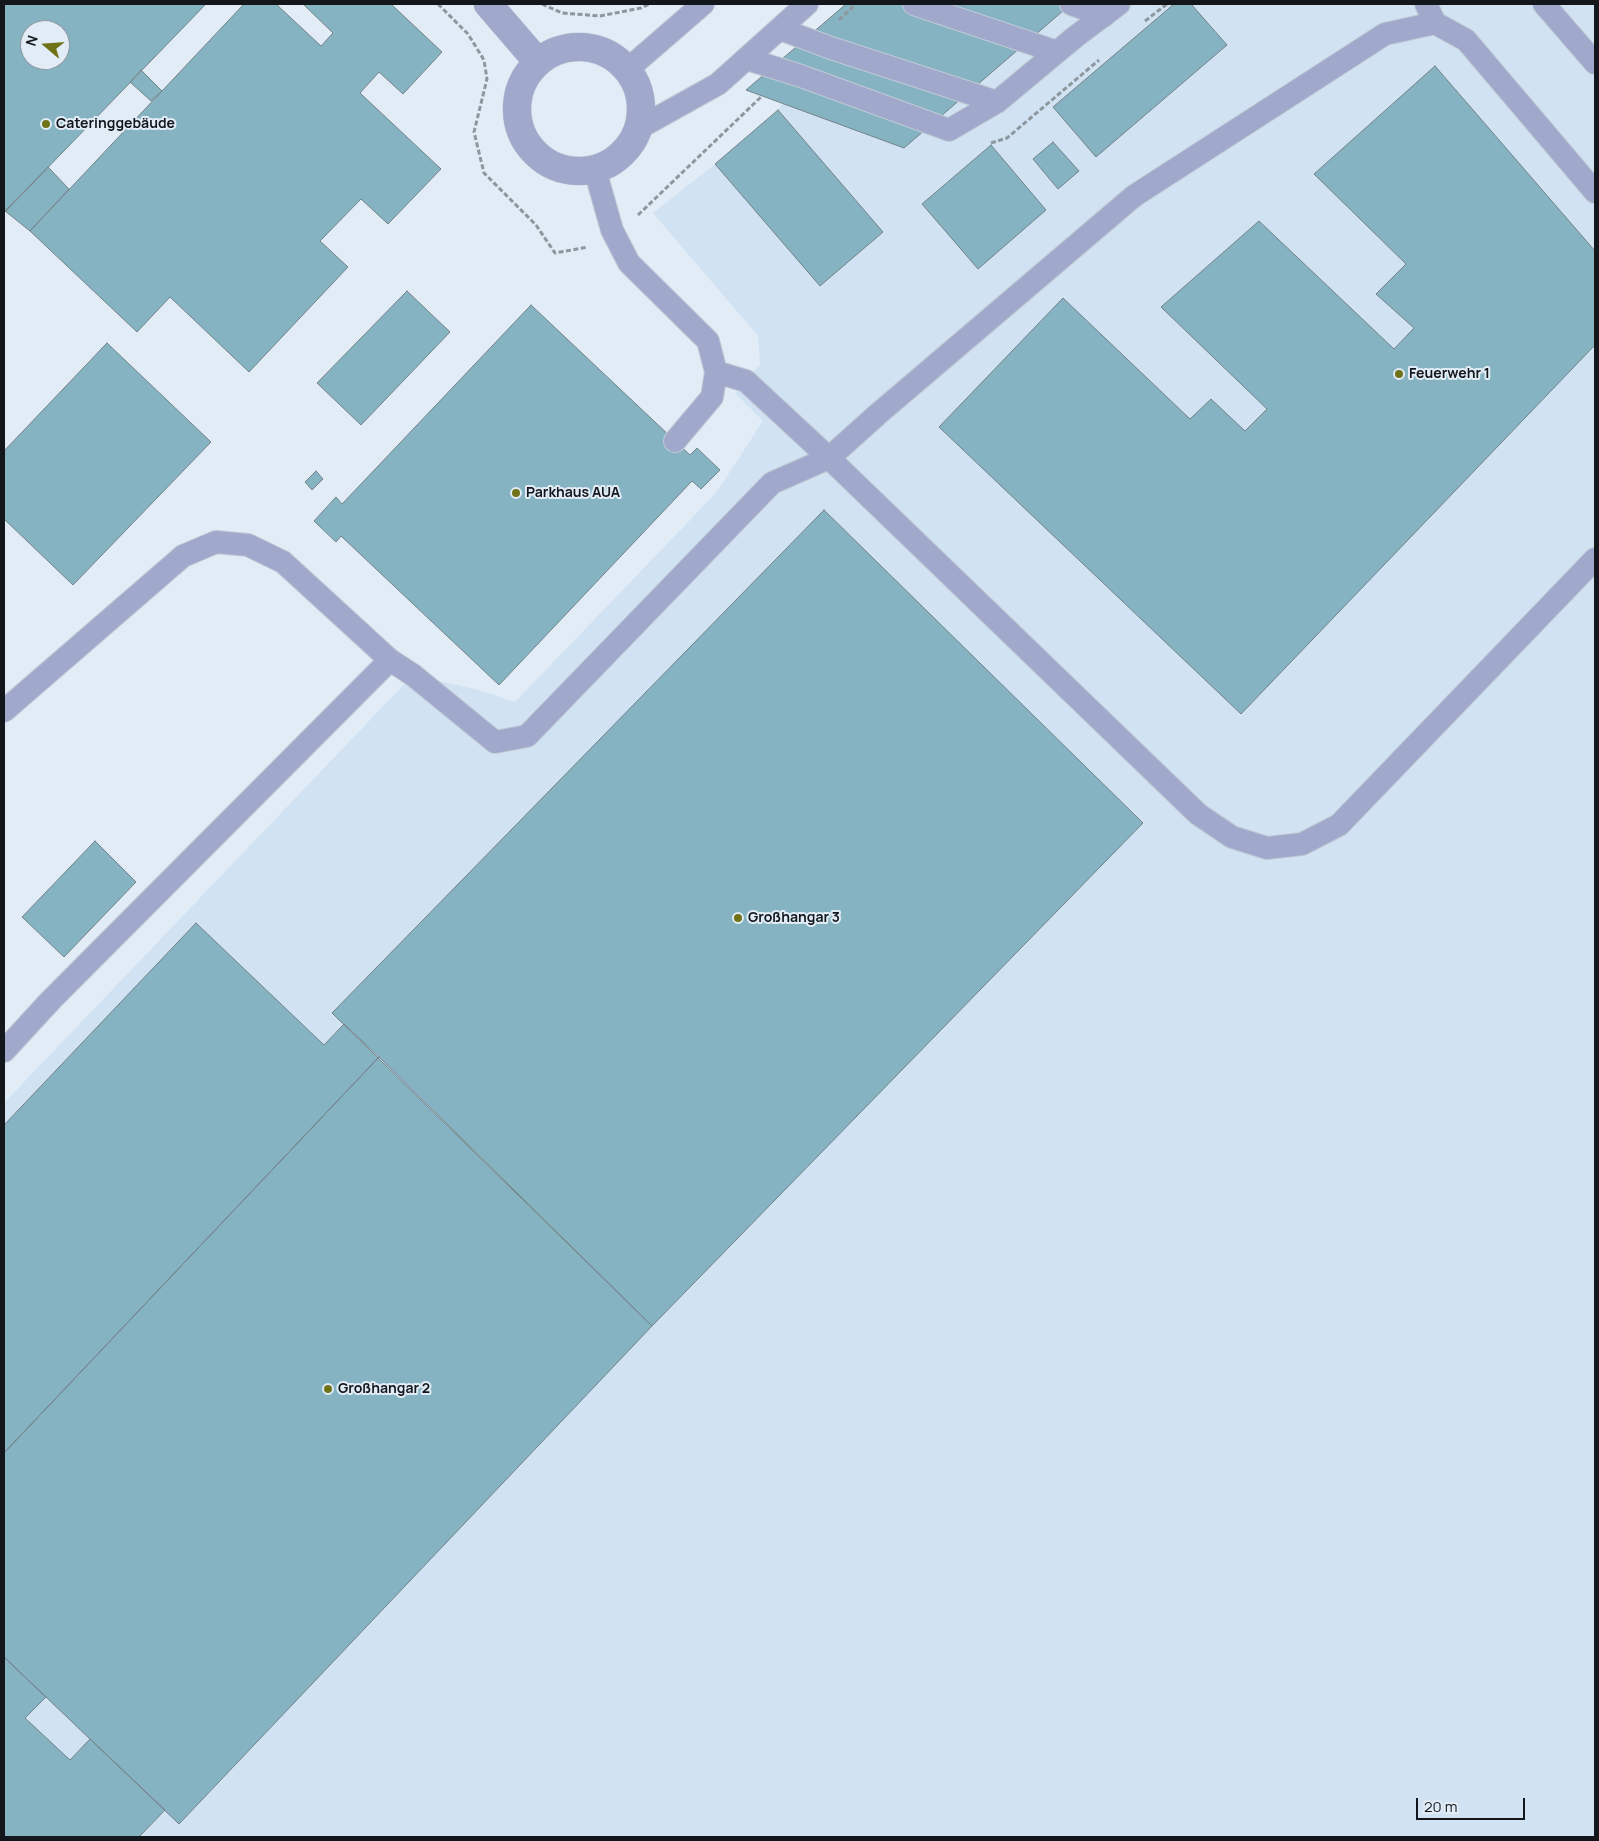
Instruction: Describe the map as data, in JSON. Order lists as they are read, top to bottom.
{
  "places": [
    "Cateringgebäude",
    "Feuerwehr 1",
    "Parkhaus AUA",
    "Großhangar 3",
    "Großhangar 2"
  ],
  "scale_bar": "20 m",
  "north": "left"
}
